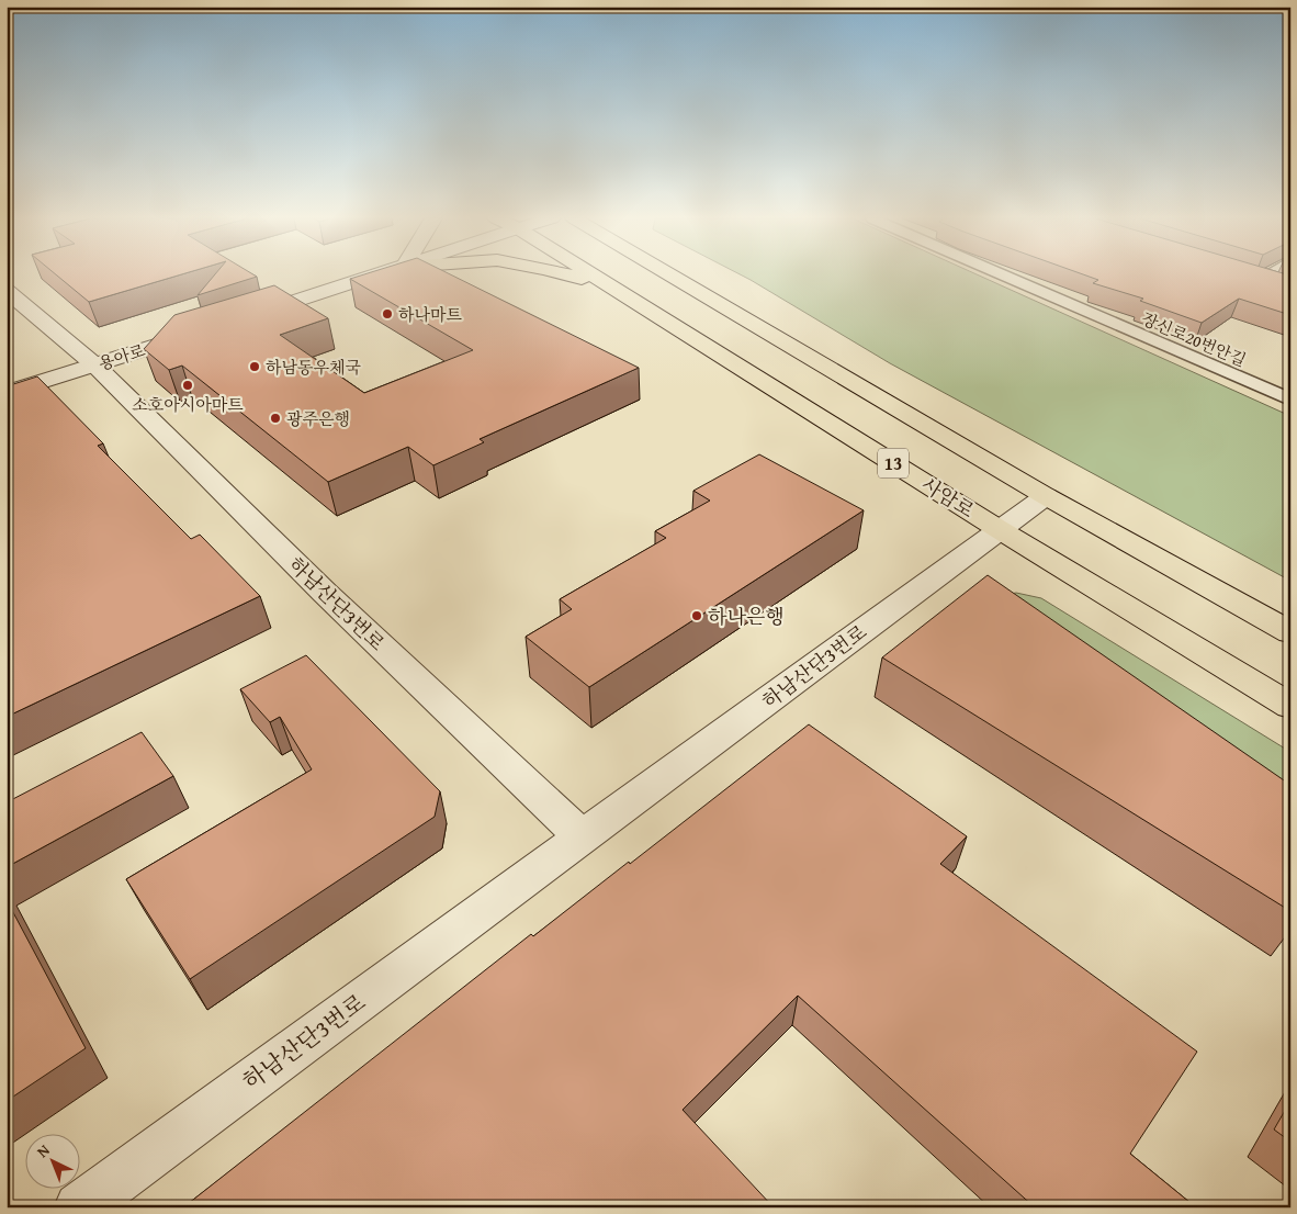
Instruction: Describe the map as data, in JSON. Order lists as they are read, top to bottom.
{
  "streets": {
    "main road": ["13", "사암로"],
    "street": ["용아로", "하남산단3번로"],
    "lane": ["장신로20번안길"]
  },
  "crossings": [
    ["용아로", "하남산단3번로"],
    ["13", "하남산단3번로"],
    ["사암로", "하남산단3번로"]
  ],
  "places": [
    "하나마트",
    "하남동우체국",
    "소호아시아마트",
    "광주은행",
    "하나은행"
  ],
  "north": "top left"
}
